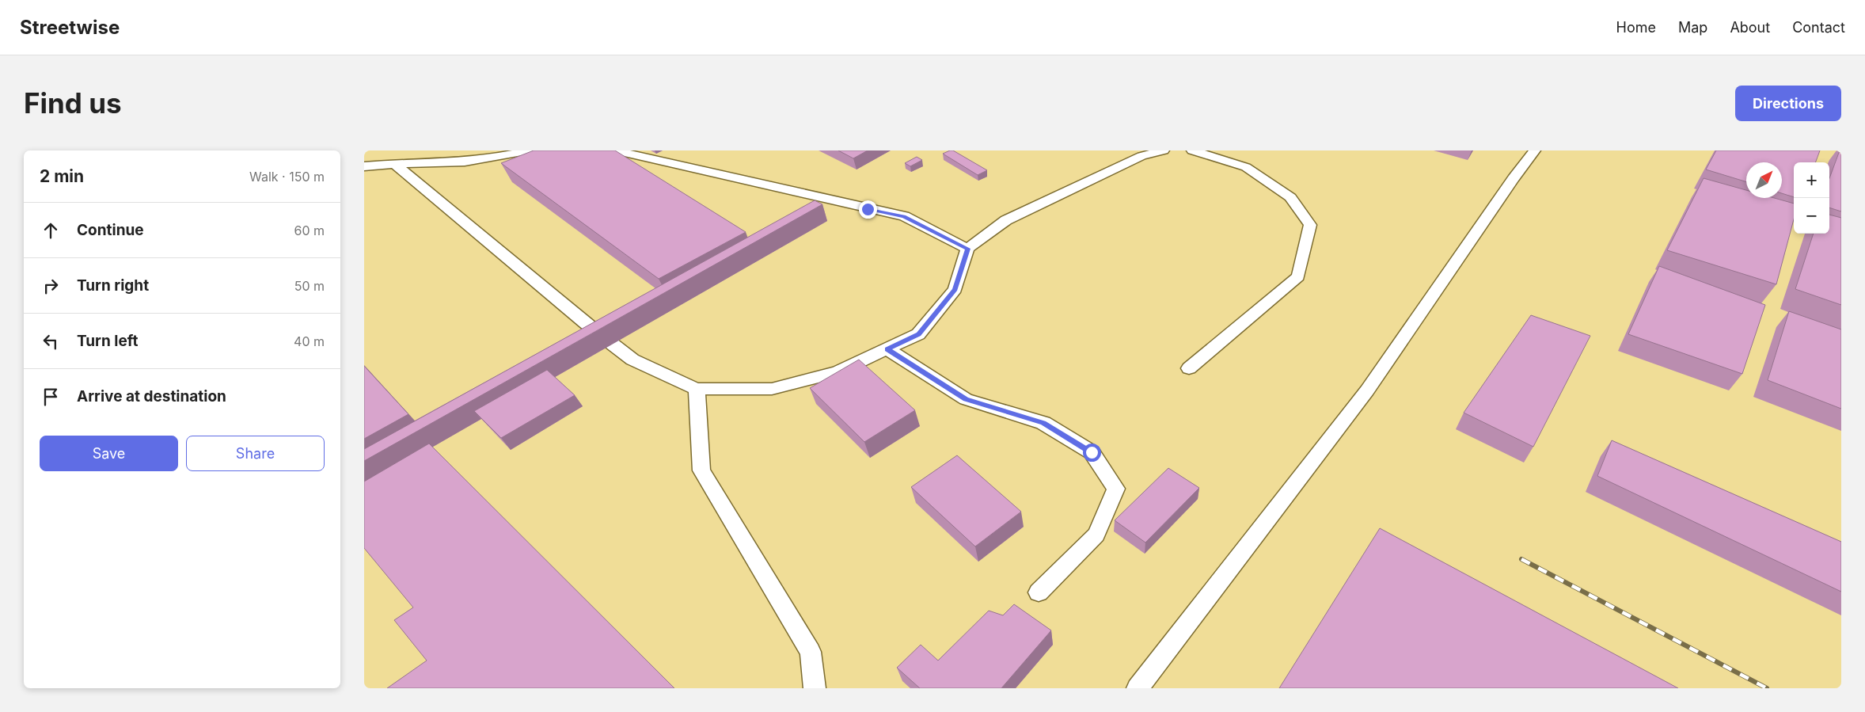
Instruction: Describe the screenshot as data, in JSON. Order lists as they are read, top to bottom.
{
  "north": "top right",
  "page": {
    "header": "Streetwise",
    "nav": [
      "Home",
      "Map",
      "About",
      "Contact"
    ],
    "buttons": [
      "Directions",
      ["Save", "Share"]
    ],
    "title": "Find us",
    "heading": ["2 min", "Walk · 150 m"],
    "map_buttons": ["+", "−"],
    "list": [
      ["Continue", "60 m"],
      ["Turn right", "50 m"],
      ["Turn left", "40 m"],
      "Arrive at destination"
    ]
  }
}
